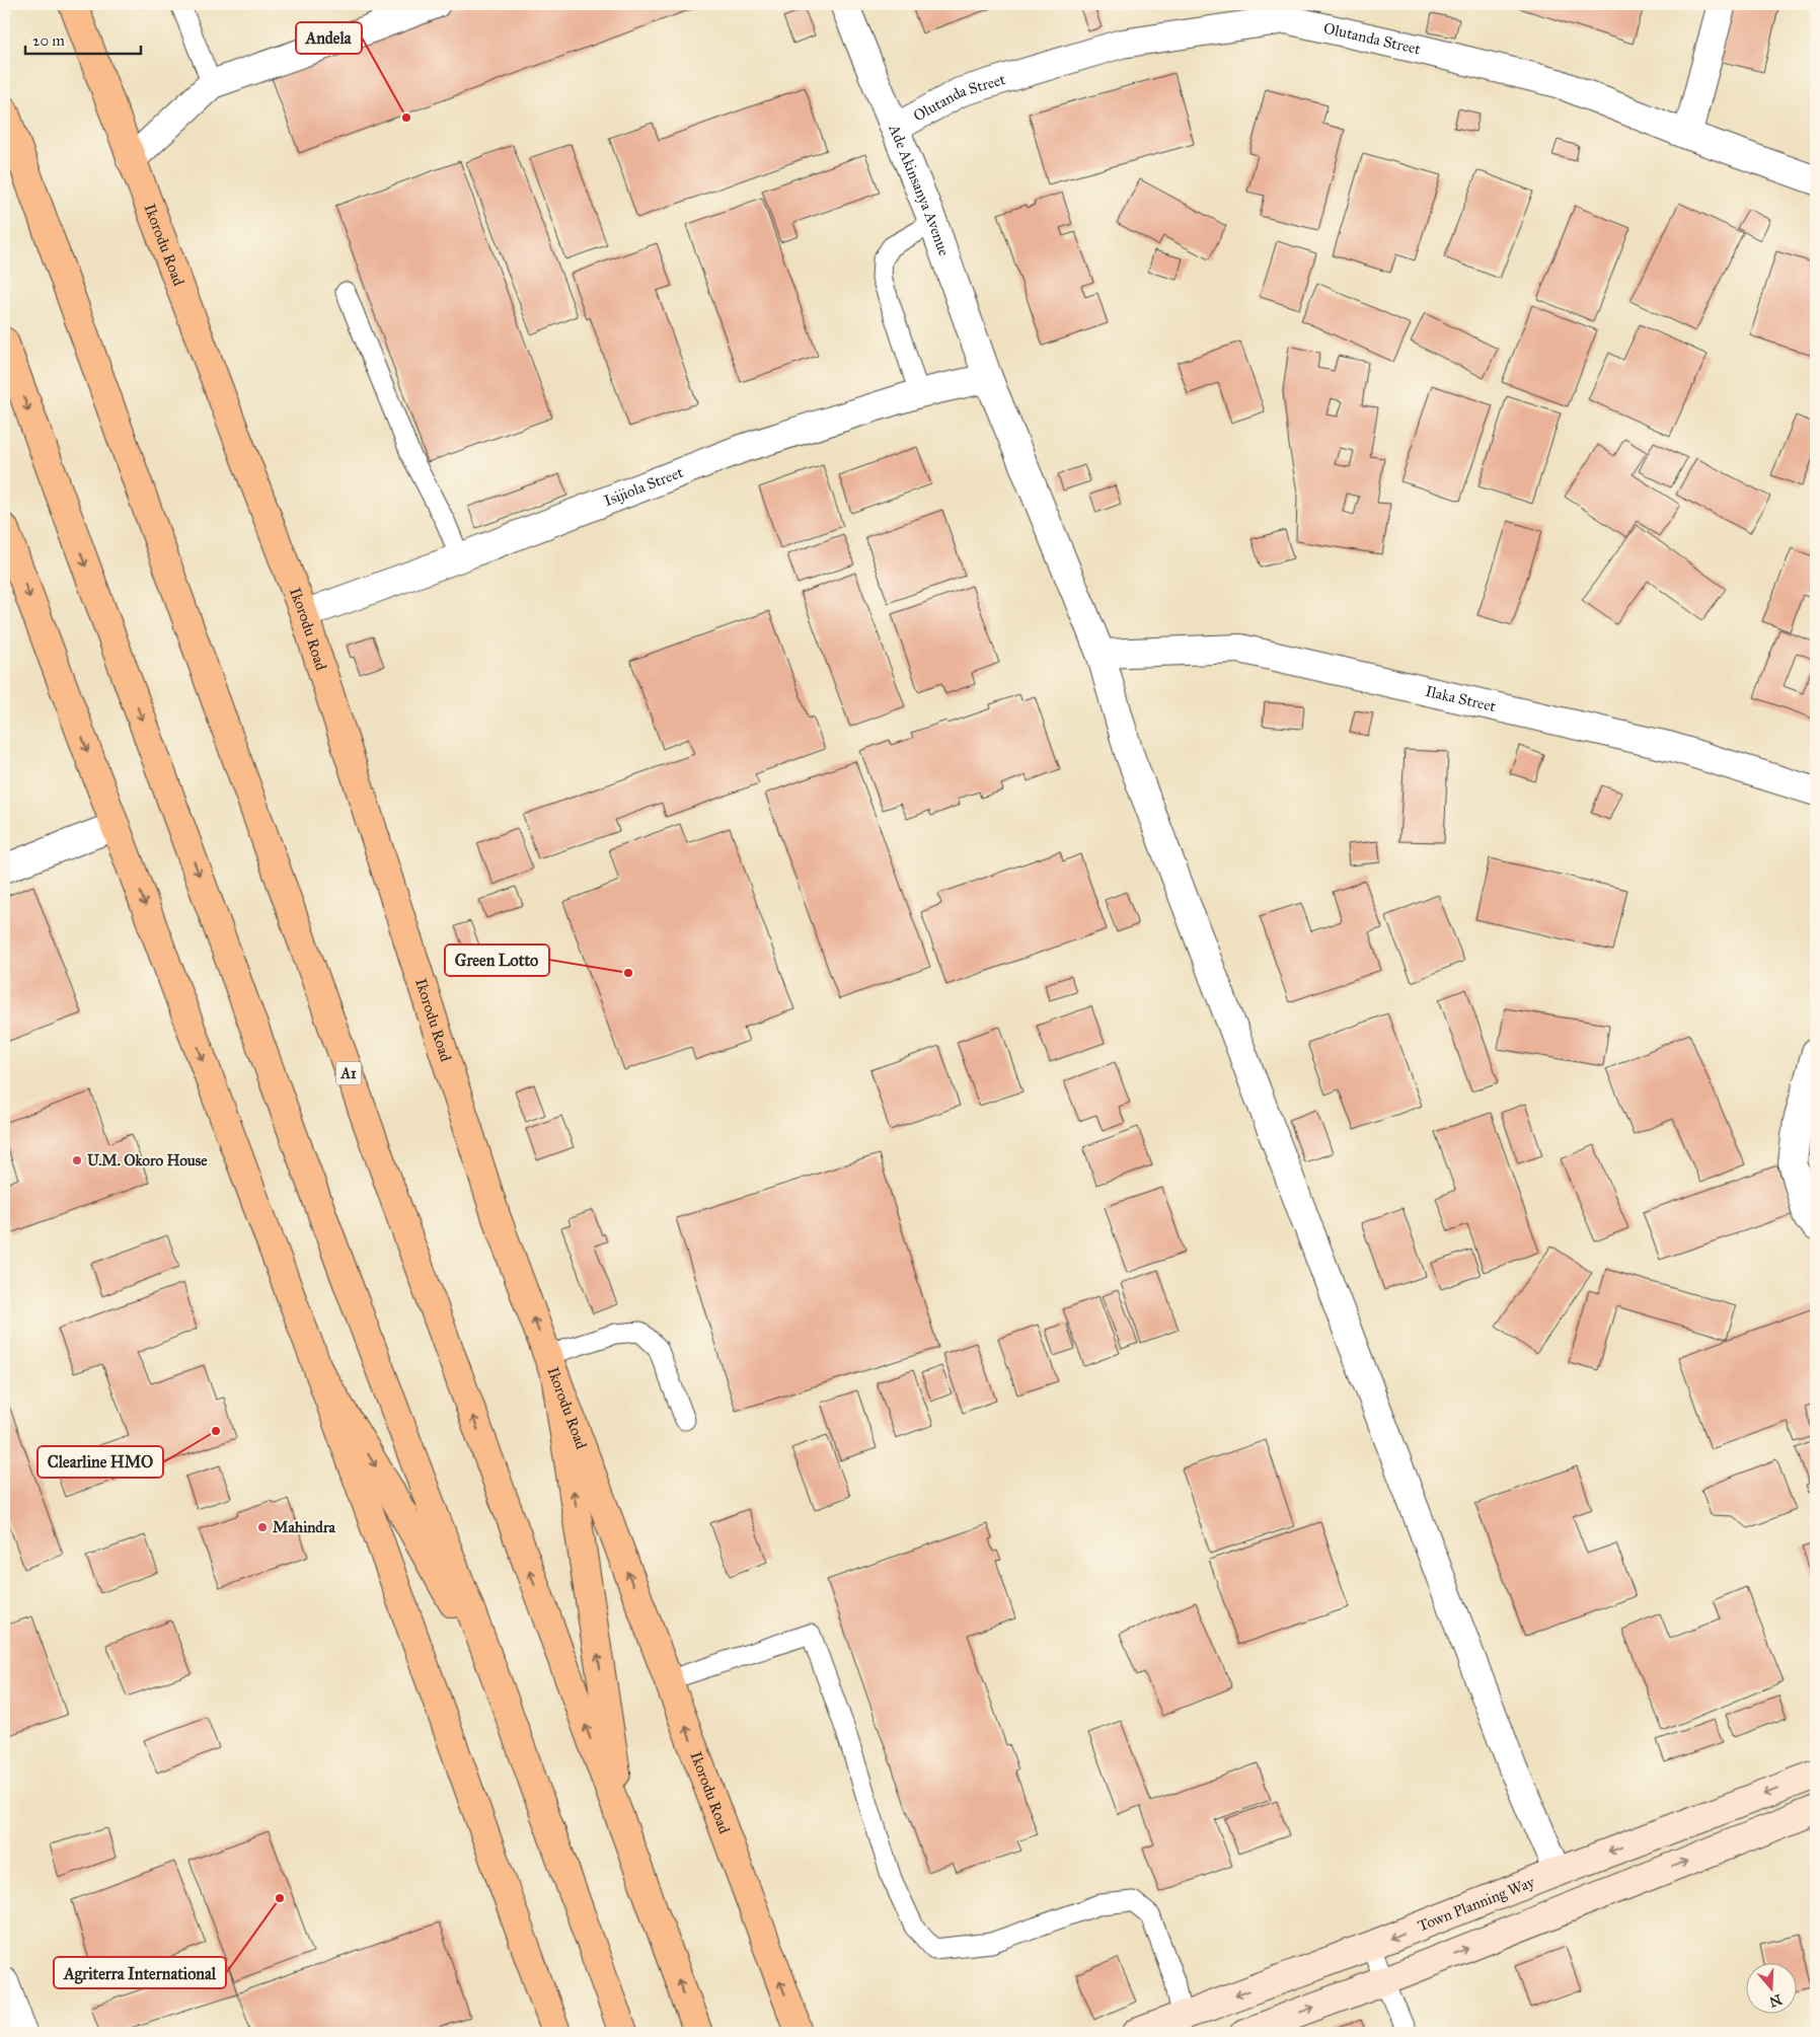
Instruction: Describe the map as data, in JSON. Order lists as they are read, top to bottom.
{
  "streets": {
    "main road": ["Ikorodu Road", "A1", "Town Planning Way"],
    "street": [
      "Olutanda Street",
      "Ade Akinsanya Avenue",
      "Isijiola Street",
      "Ilaka Street"
    ]
  },
  "crossings": [
    ["Olutanda Street", "Ade Akinsanya Avenue"],
    ["Ade Akinsanya Avenue", "Isijiola Street"],
    ["Ade Akinsanya Avenue", "Ilaka Street"],
    ["Ade Akinsanya Avenue", "Town Planning Way"],
    ["Ikorodu Road", "Isijiola Street"]
  ],
  "places": [
    "Andela",
    "Green Lotto",
    "U.M. Okoro House",
    "Clearline HMO",
    "Mahindra",
    "Agriterra International"
  ],
  "scale_bar": "20 m",
  "north": "bottom"
}
